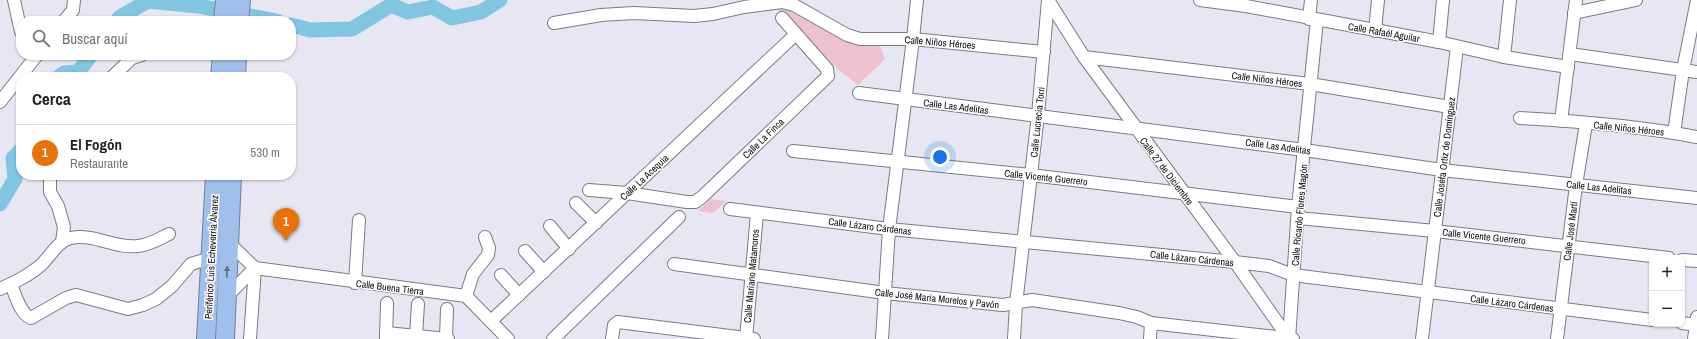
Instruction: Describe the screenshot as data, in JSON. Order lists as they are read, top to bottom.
{
  "streets": {
    "highway": ["Periférico Luis Echeverría Álvarez"],
    "street": [
      "Calle Rafaél Aguilar",
      "Calle Niños Héroes",
      "Calle Las Adelitas",
      "Calle Lucrecia Torri",
      "Calle La Finca",
      "Calle Joséfa Ortiz de Domínguez",
      "Calle 27 de Diciembre",
      "Calle La Acequia",
      "Calle Vicente Guerrero",
      "Calle Ricardo Flores Magón",
      "Calle Lázaro Cárdenas",
      "Calle José Martí",
      "Calle Mariano Matamoros",
      "Calle Buena Tierra",
      "Calle José María Morelos y Pavón"
    ]
  },
  "crossings": [
    ["Calle Rafaél Aguilar", "Calle Joséfa Ortiz de Domínguez"],
    ["Calle Rafaél Aguilar", "Calle Ricardo Flores Magón"],
    ["Calle Niños Héroes", "Calle Lucrecia Torri"],
    ["Calle Niños Héroes", "Calle Joséfa Ortiz de Domínguez"],
    ["Calle Niños Héroes", "Calle 27 de Diciembre"],
    ["Calle Niños Héroes", "Calle Ricardo Flores Magón"],
    ["Calle Niños Héroes", "Calle José Martí"],
    ["Calle Las Adelitas", "Calle Lucrecia Torri"],
    ["Calle Las Adelitas", "Calle Joséfa Ortiz de Domínguez"],
    ["Calle Las Adelitas", "Calle 27 de Diciembre"],
    ["Calle Las Adelitas", "Calle Ricardo Flores Magón"],
    ["Calle Las Adelitas", "Calle José Martí"],
    ["Calle Lucrecia Torri", "Calle 27 de Diciembre"],
    ["Calle Lucrecia Torri", "Calle Vicente Guerrero"],
    ["Calle Lucrecia Torri", "Calle Lázaro Cárdenas"],
    ["Calle Lucrecia Torri", "Calle José María Morelos y Pavón"],
    ["Calle La Finca", "Calle La Acequia"],
    ["Calle Joséfa Ortiz de Domínguez", "Calle Vicente Guerrero"],
    ["Calle Joséfa Ortiz de Domínguez", "Calle Lázaro Cárdenas"],
    ["Calle 27 de Diciembre", "Calle Vicente Guerrero"],
    ["Calle 27 de Diciembre", "Calle Ricardo Flores Magón"],
    ["Calle 27 de Diciembre", "Calle Lázaro Cárdenas"],
    ["Calle 27 de Diciembre", "Calle José María Morelos y Pavón"],
    ["Calle Vicente Guerrero", "Calle Ricardo Flores Magón"],
    ["Calle Vicente Guerrero", "Calle José Martí"],
    ["Calle Ricardo Flores Magón", "Calle Lázaro Cárdenas"],
    ["Calle Ricardo Flores Magón", "Calle José María Morelos y Pavón"],
    ["Calle Lázaro Cárdenas", "Calle José Martí"],
    ["Calle Lázaro Cárdenas", "Calle Mariano Matamoros"],
    ["Calle Mariano Matamoros", "Calle José María Morelos y Pavón"]
  ],
  "page": {
    "search": "Buscar aquí",
    "heading": "Cerca",
    "list": [
      {
        "mark": "1",
        "name": "El Fogón",
        "note": "Restaurante",
        "value": "530 m"
      }
    ],
    "pins": "1",
    "map_buttons": ["+", "−"]
  }
}
